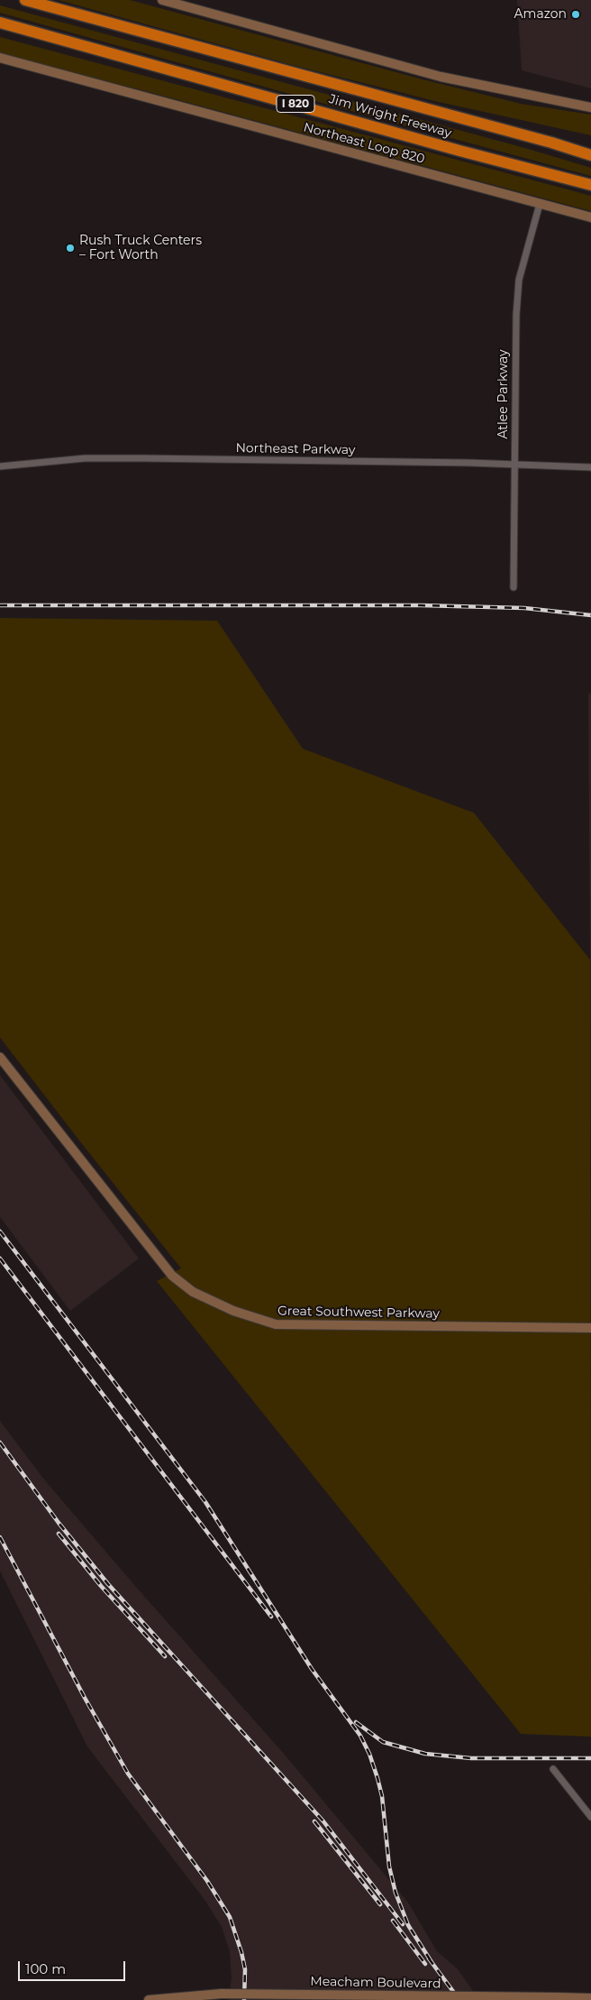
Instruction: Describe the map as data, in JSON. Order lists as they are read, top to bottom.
{
  "streets": {
    "highway": ["I 820", "Jim Wright Freeway"],
    "main road": ["Northeast Loop 820", "Great Southwest Parkway", "Meacham Boulevard"],
    "street": ["Atlee Parkway", "Northeast Parkway"]
  },
  "crossings": [
    ["Northeast Loop 820", "Atlee Parkway"],
    ["Atlee Parkway", "Northeast Parkway"]
  ],
  "places": ["Amazon", "Rush Truck Centers – Fort Worth"],
  "scale_bar": "100 m"
}
